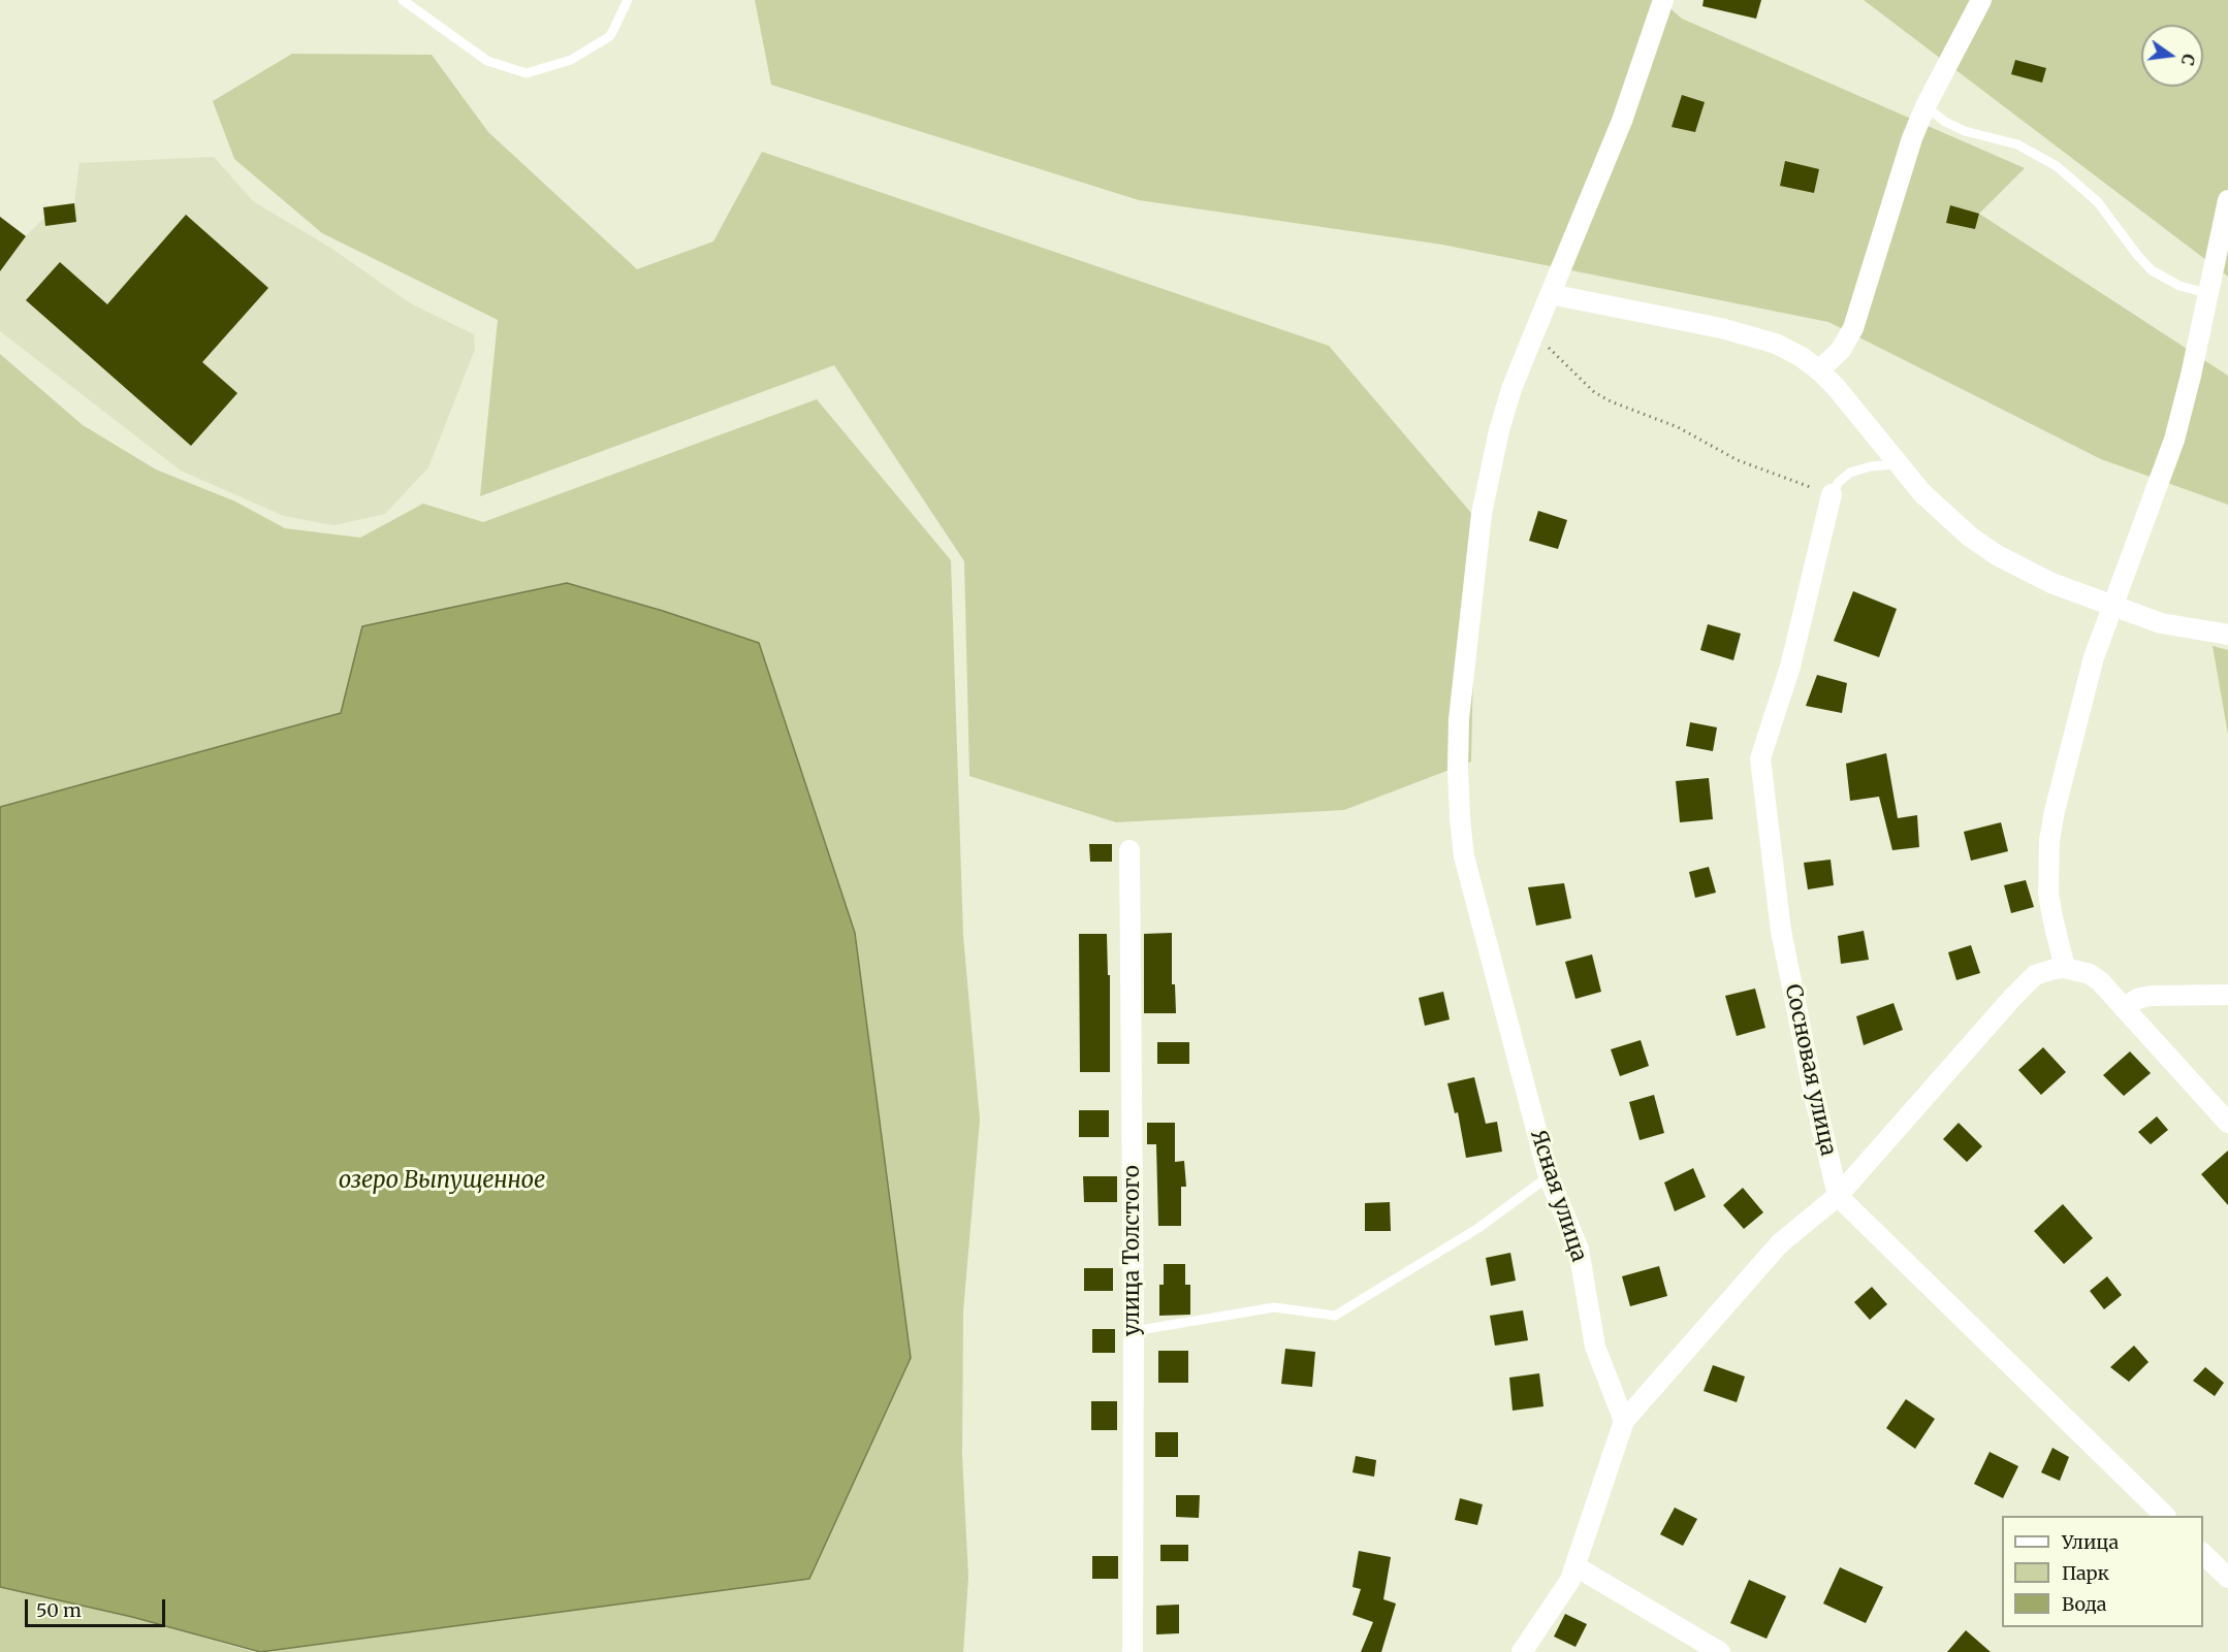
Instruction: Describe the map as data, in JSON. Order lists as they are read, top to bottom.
{
  "streets": {
    "street": ["Сосновая улица", "Ясная улица", "улица Толстого"]
  },
  "water": ["озеро Выпущенное"],
  "legend": ["Улица", "Парк", "Вода"],
  "scale_bar": "50 m",
  "north": "right"
}
